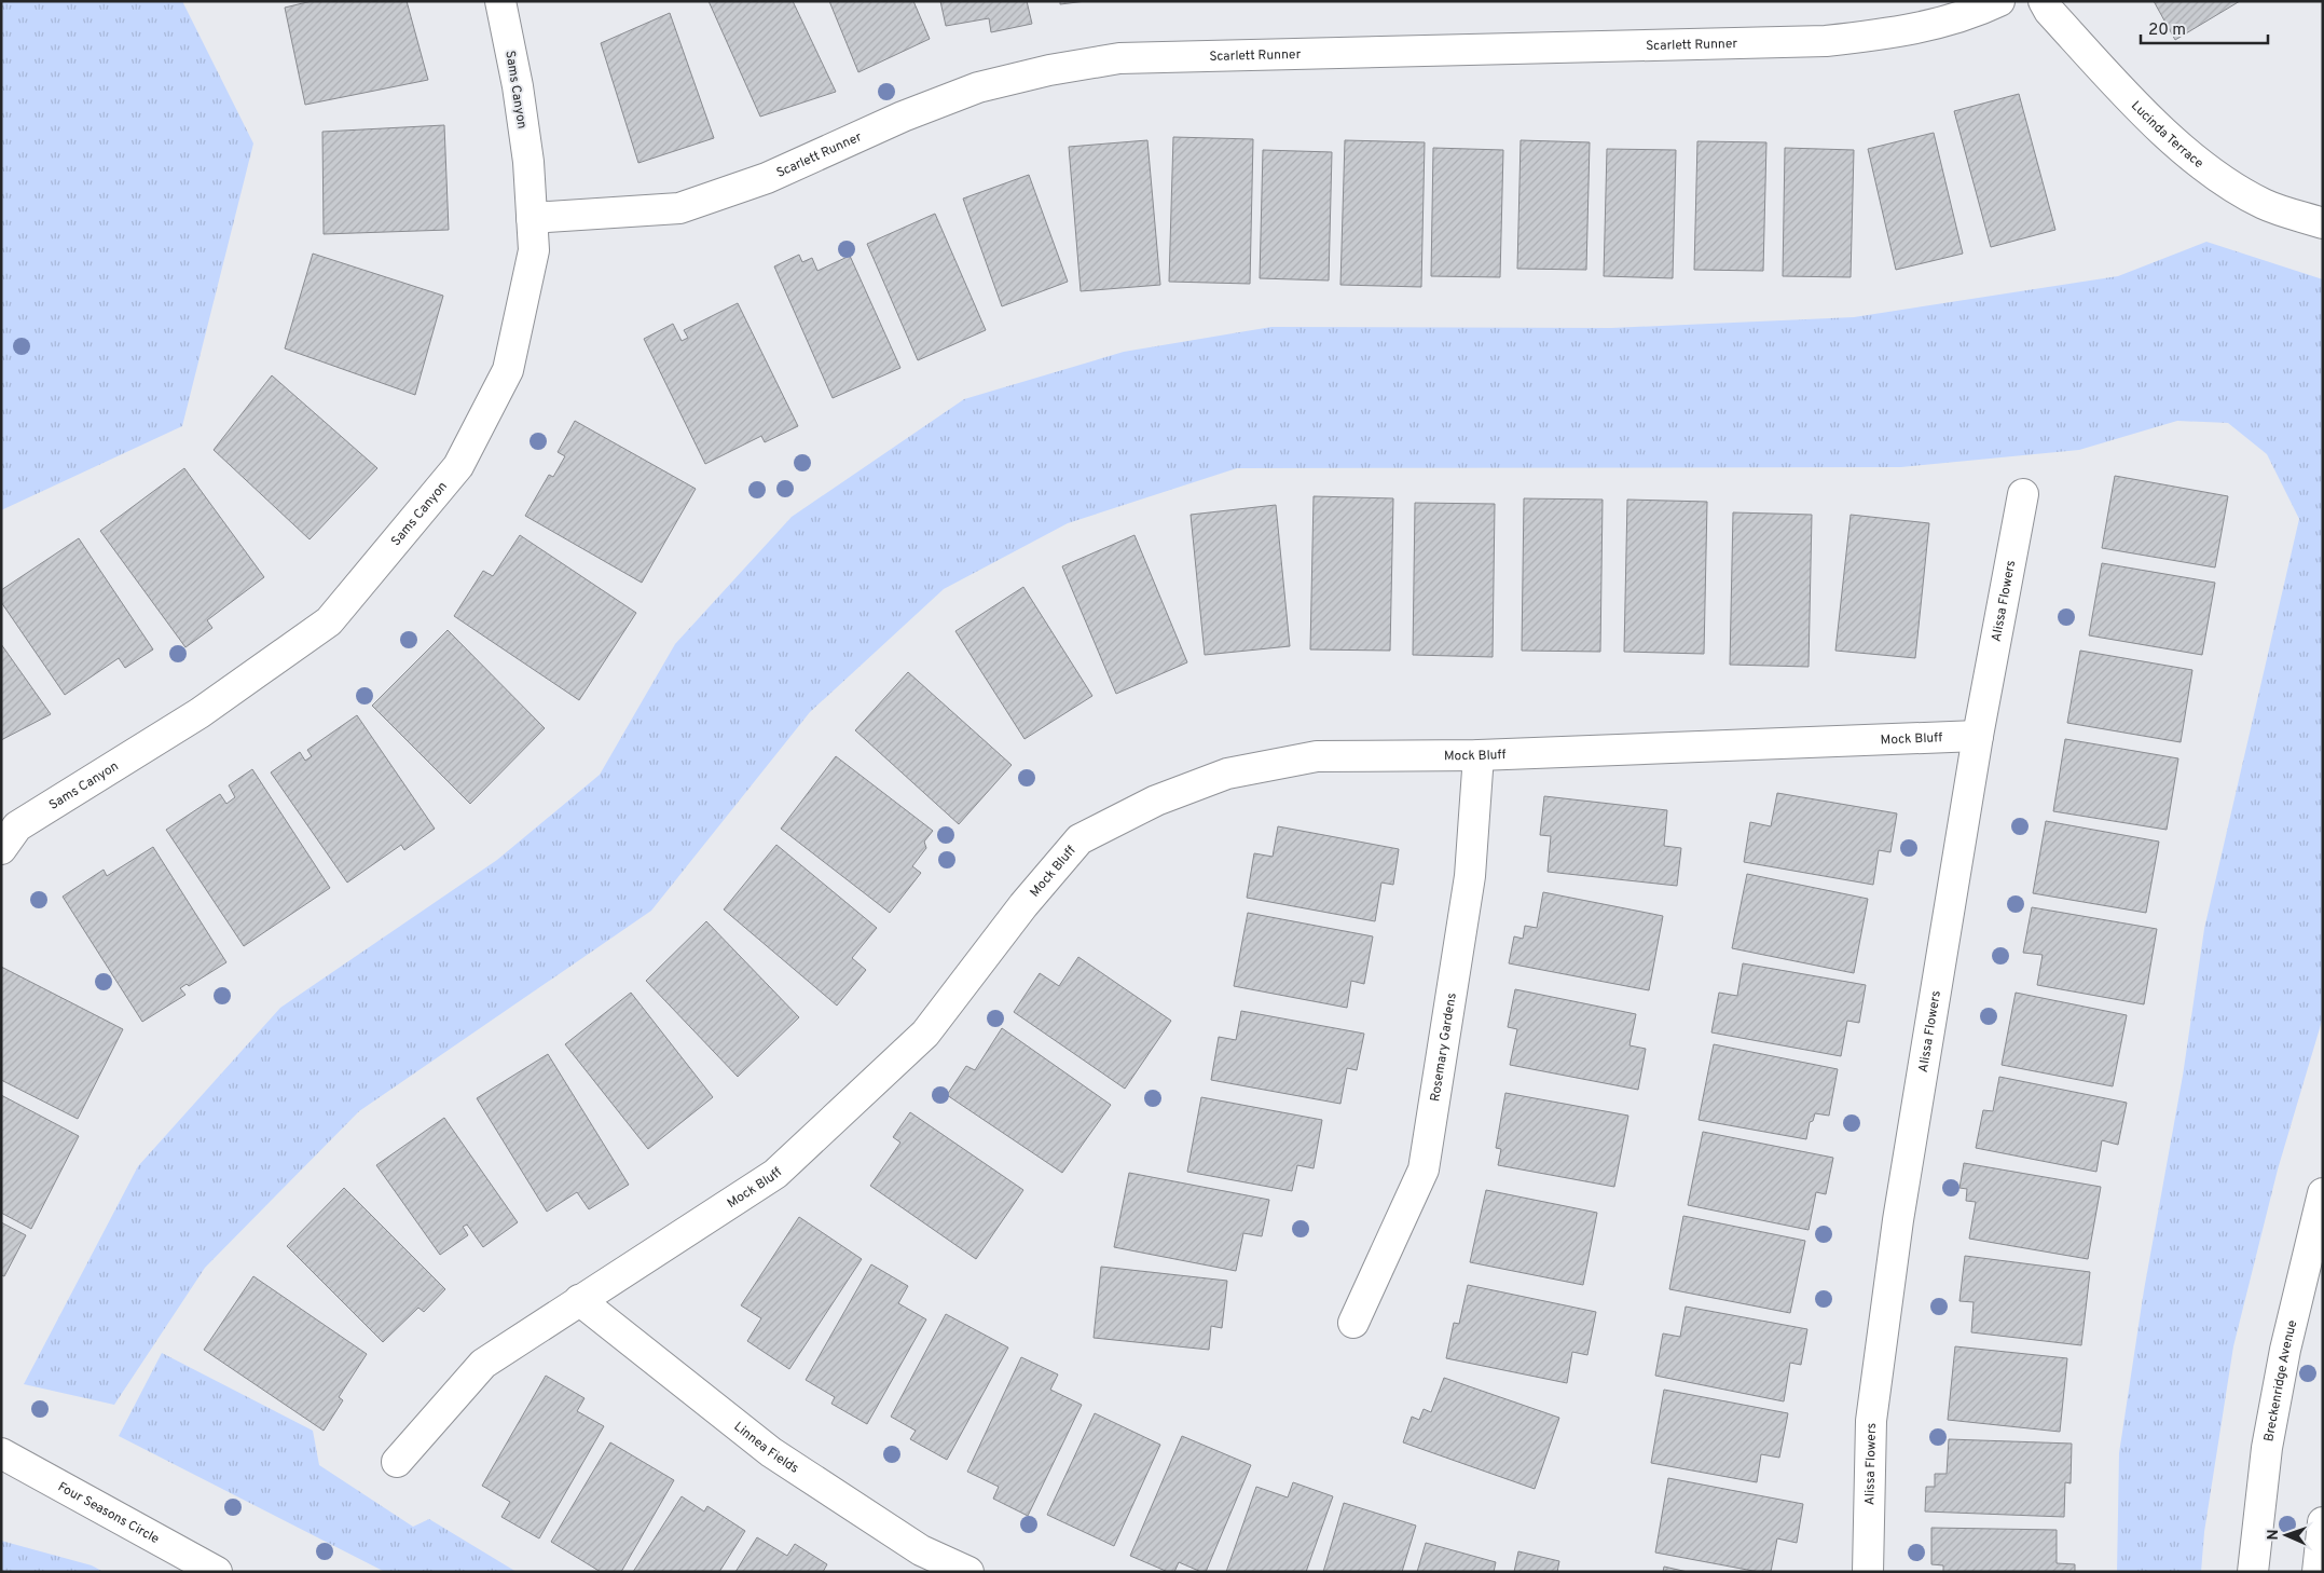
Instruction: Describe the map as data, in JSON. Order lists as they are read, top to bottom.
{
  "streets": {
    "street": [
      "Scarlett Runner",
      "Sams Canyon",
      "Lucinda Terrace",
      "Alissa Flowers",
      "Mock Bluff",
      "Rosemary Gardens",
      "Breckenridge Avenue",
      "Linnea Fields",
      "Four Seasons Circle"
    ]
  },
  "crossings": [
    ["Scarlett Runner", "Sams Canyon"],
    ["Alissa Flowers", "Mock Bluff"],
    ["Mock Bluff", "Rosemary Gardens"],
    ["Mock Bluff", "Linnea Fields"]
  ],
  "scale_bar": "20 m",
  "north": "left"
}
